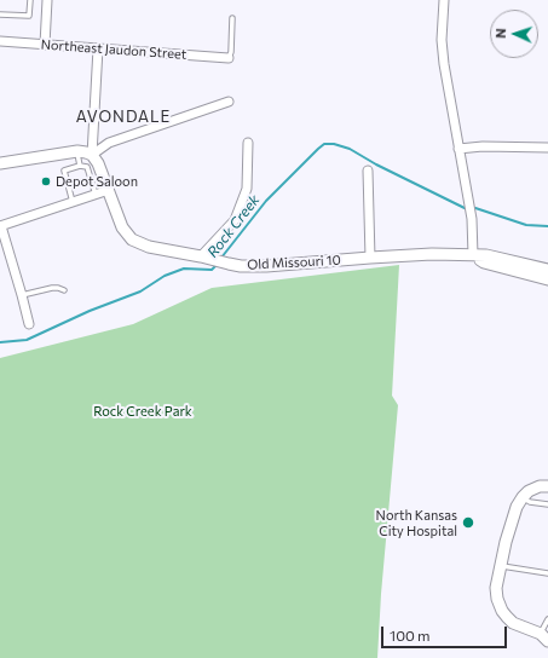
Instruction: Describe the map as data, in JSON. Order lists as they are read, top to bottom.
{
  "streets": {
    "street": ["Northeast Jaudon Street", "Old Missouri 10"]
  },
  "districts": ["AVONDALE"],
  "water": ["Rock Creek"],
  "parks": ["Rock Creek Park"],
  "places": ["Depot Saloon", "North Kansas City Hospital"],
  "scale_bar": "100 m",
  "north": "left"
}
